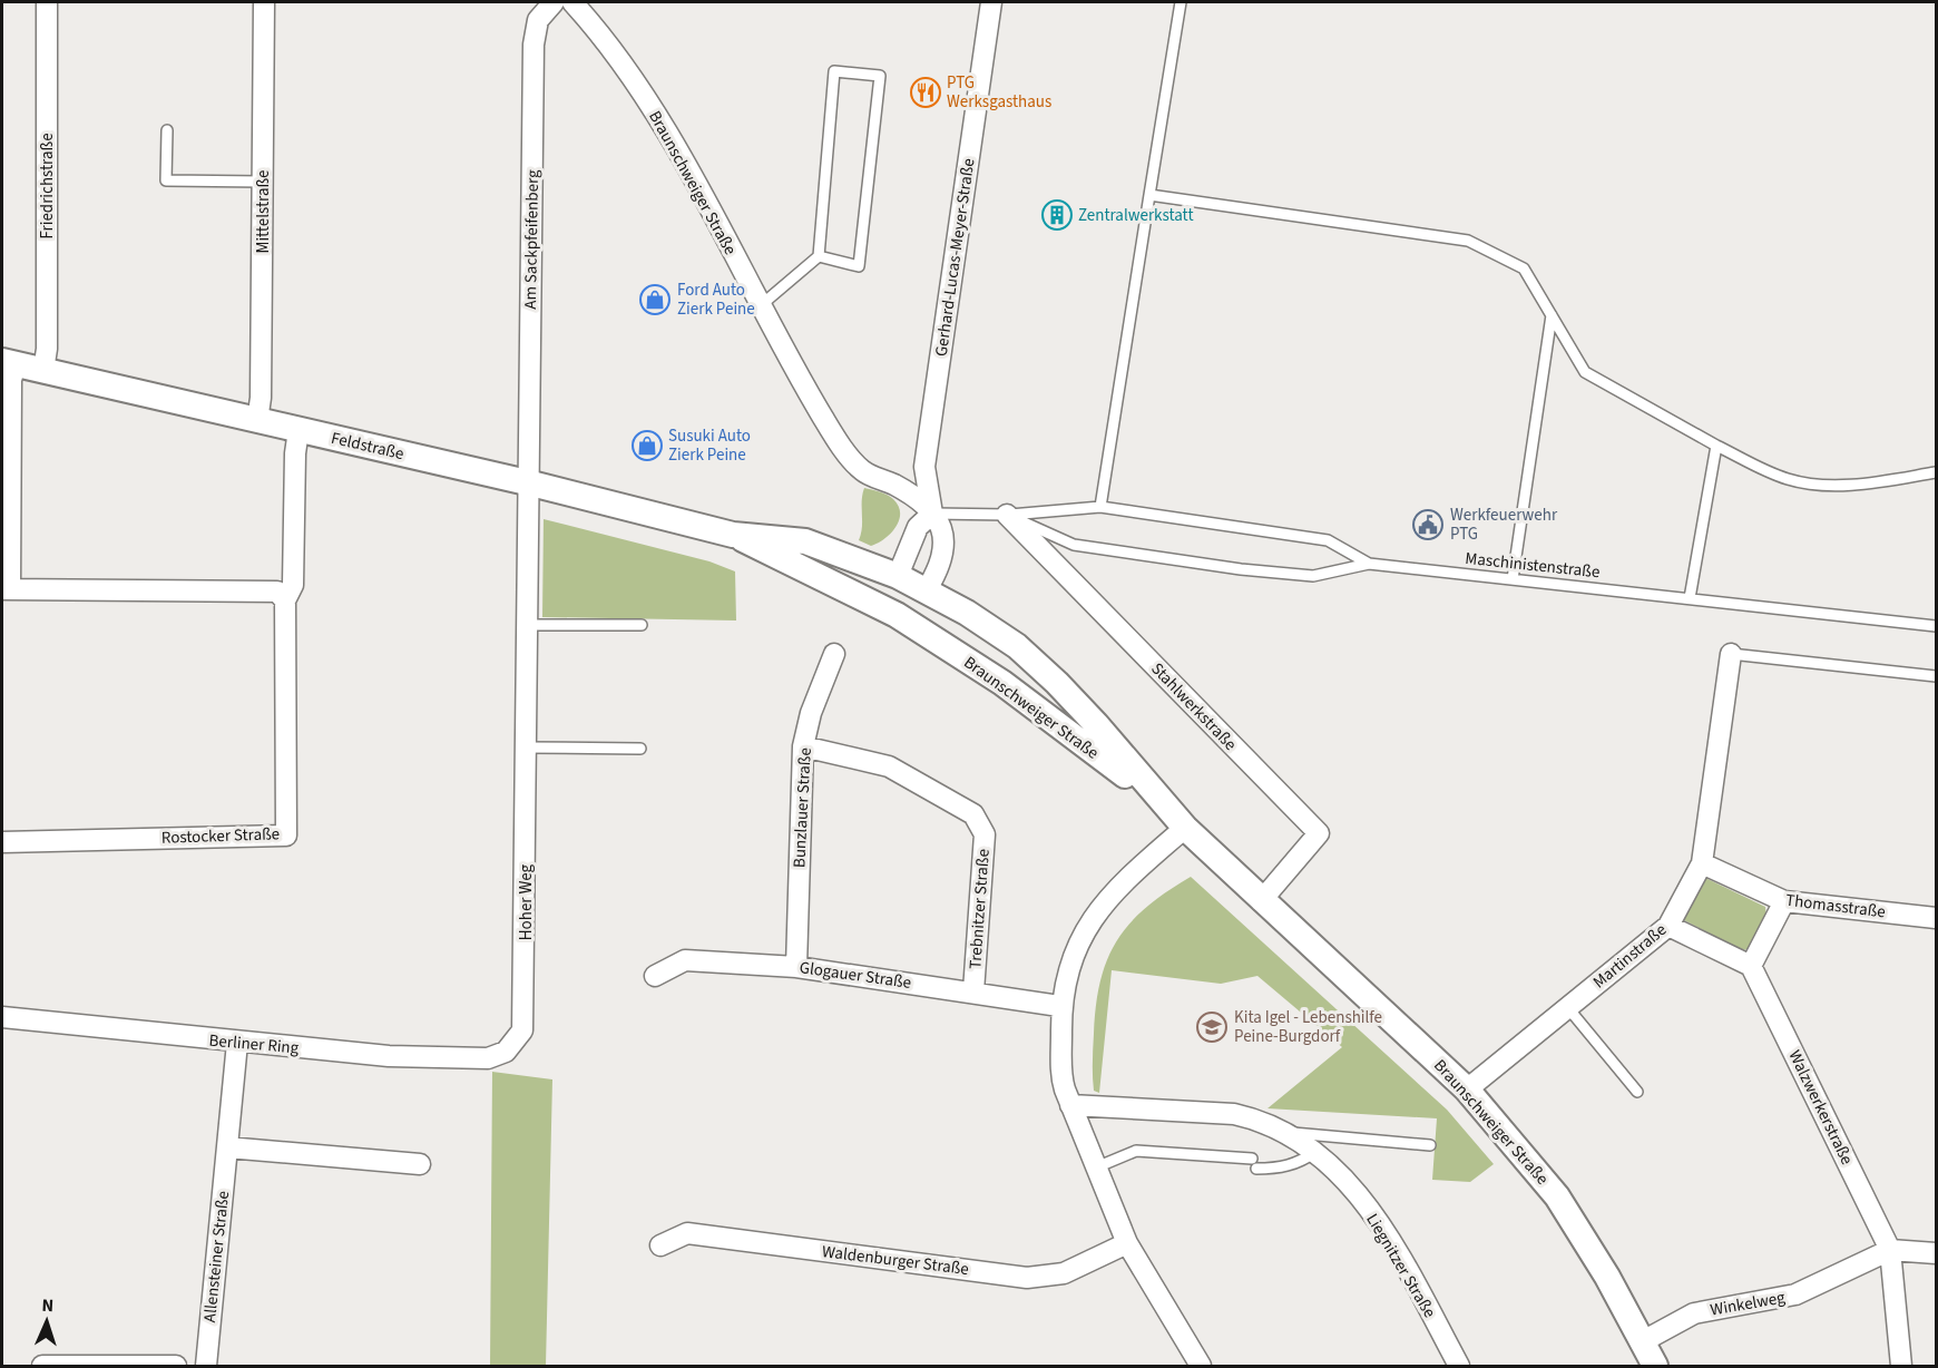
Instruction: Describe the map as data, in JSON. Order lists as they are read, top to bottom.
{
  "streets": {
    "street": [
      "Braunschweiger Straße",
      "Friedrichstraße",
      "Mittelstraße",
      "Am Sackpfeifenberg",
      "Gerhard-Lucas-Meyer-Straße",
      "Feldstraße",
      "Stahlwerkstraße",
      "Bunzlauer Straße",
      "Rostocker Straße",
      "Hoher Weg",
      "Thomasstraße",
      "Trebnitzer Straße",
      "Martinstraße",
      "Glogauer Straße",
      "Berliner Ring",
      "Walzwerkerstraße",
      "Allensteiner Straße",
      "Waldenburger Straße",
      "Liegnitzer Straße",
      "Winkelweg"
    ],
    "lane": ["Maschinistenstraße"]
  },
  "crossings": [
    ["Braunschweiger Straße", "Gerhard-Lucas-Meyer-Straße"],
    ["Braunschweiger Straße", "Feldstraße"],
    ["Braunschweiger Straße", "Maschinistenstraße"],
    ["Braunschweiger Straße", "Stahlwerkstraße"],
    ["Braunschweiger Straße", "Martinstraße"],
    ["Braunschweiger Straße", "Winkelweg"],
    ["Friedrichstraße", "Feldstraße"],
    ["Mittelstraße", "Feldstraße"],
    ["Am Sackpfeifenberg", "Feldstraße"],
    ["Am Sackpfeifenberg", "Hoher Weg"],
    ["Gerhard-Lucas-Meyer-Straße", "Maschinistenstraße"],
    ["Feldstraße", "Rostocker Straße"],
    ["Feldstraße", "Hoher Weg"],
    ["Maschinistenstraße", "Stahlwerkstraße"],
    ["Bunzlauer Straße", "Trebnitzer Straße"],
    ["Bunzlauer Straße", "Glogauer Straße"],
    ["Hoher Weg", "Berliner Ring"],
    ["Thomasstraße", "Martinstraße"],
    ["Trebnitzer Straße", "Glogauer Straße"],
    ["Berliner Ring", "Allensteiner Straße"],
    ["Walzwerkerstraße", "Winkelweg"]
  ],
  "places": {
    "restaurant": ["PTG Werksgasthaus"],
    "building": ["Zentralwerkstatt"],
    "shop": ["Ford Auto Zierk Peine", "Susuki Auto Zierk Peine"],
    "public building": ["Werkfeuerwehr PTG"],
    "school or university": ["Kita Igel - Lebenshilfe Peine-Burgdorf"]
  },
  "north": "top"
}
